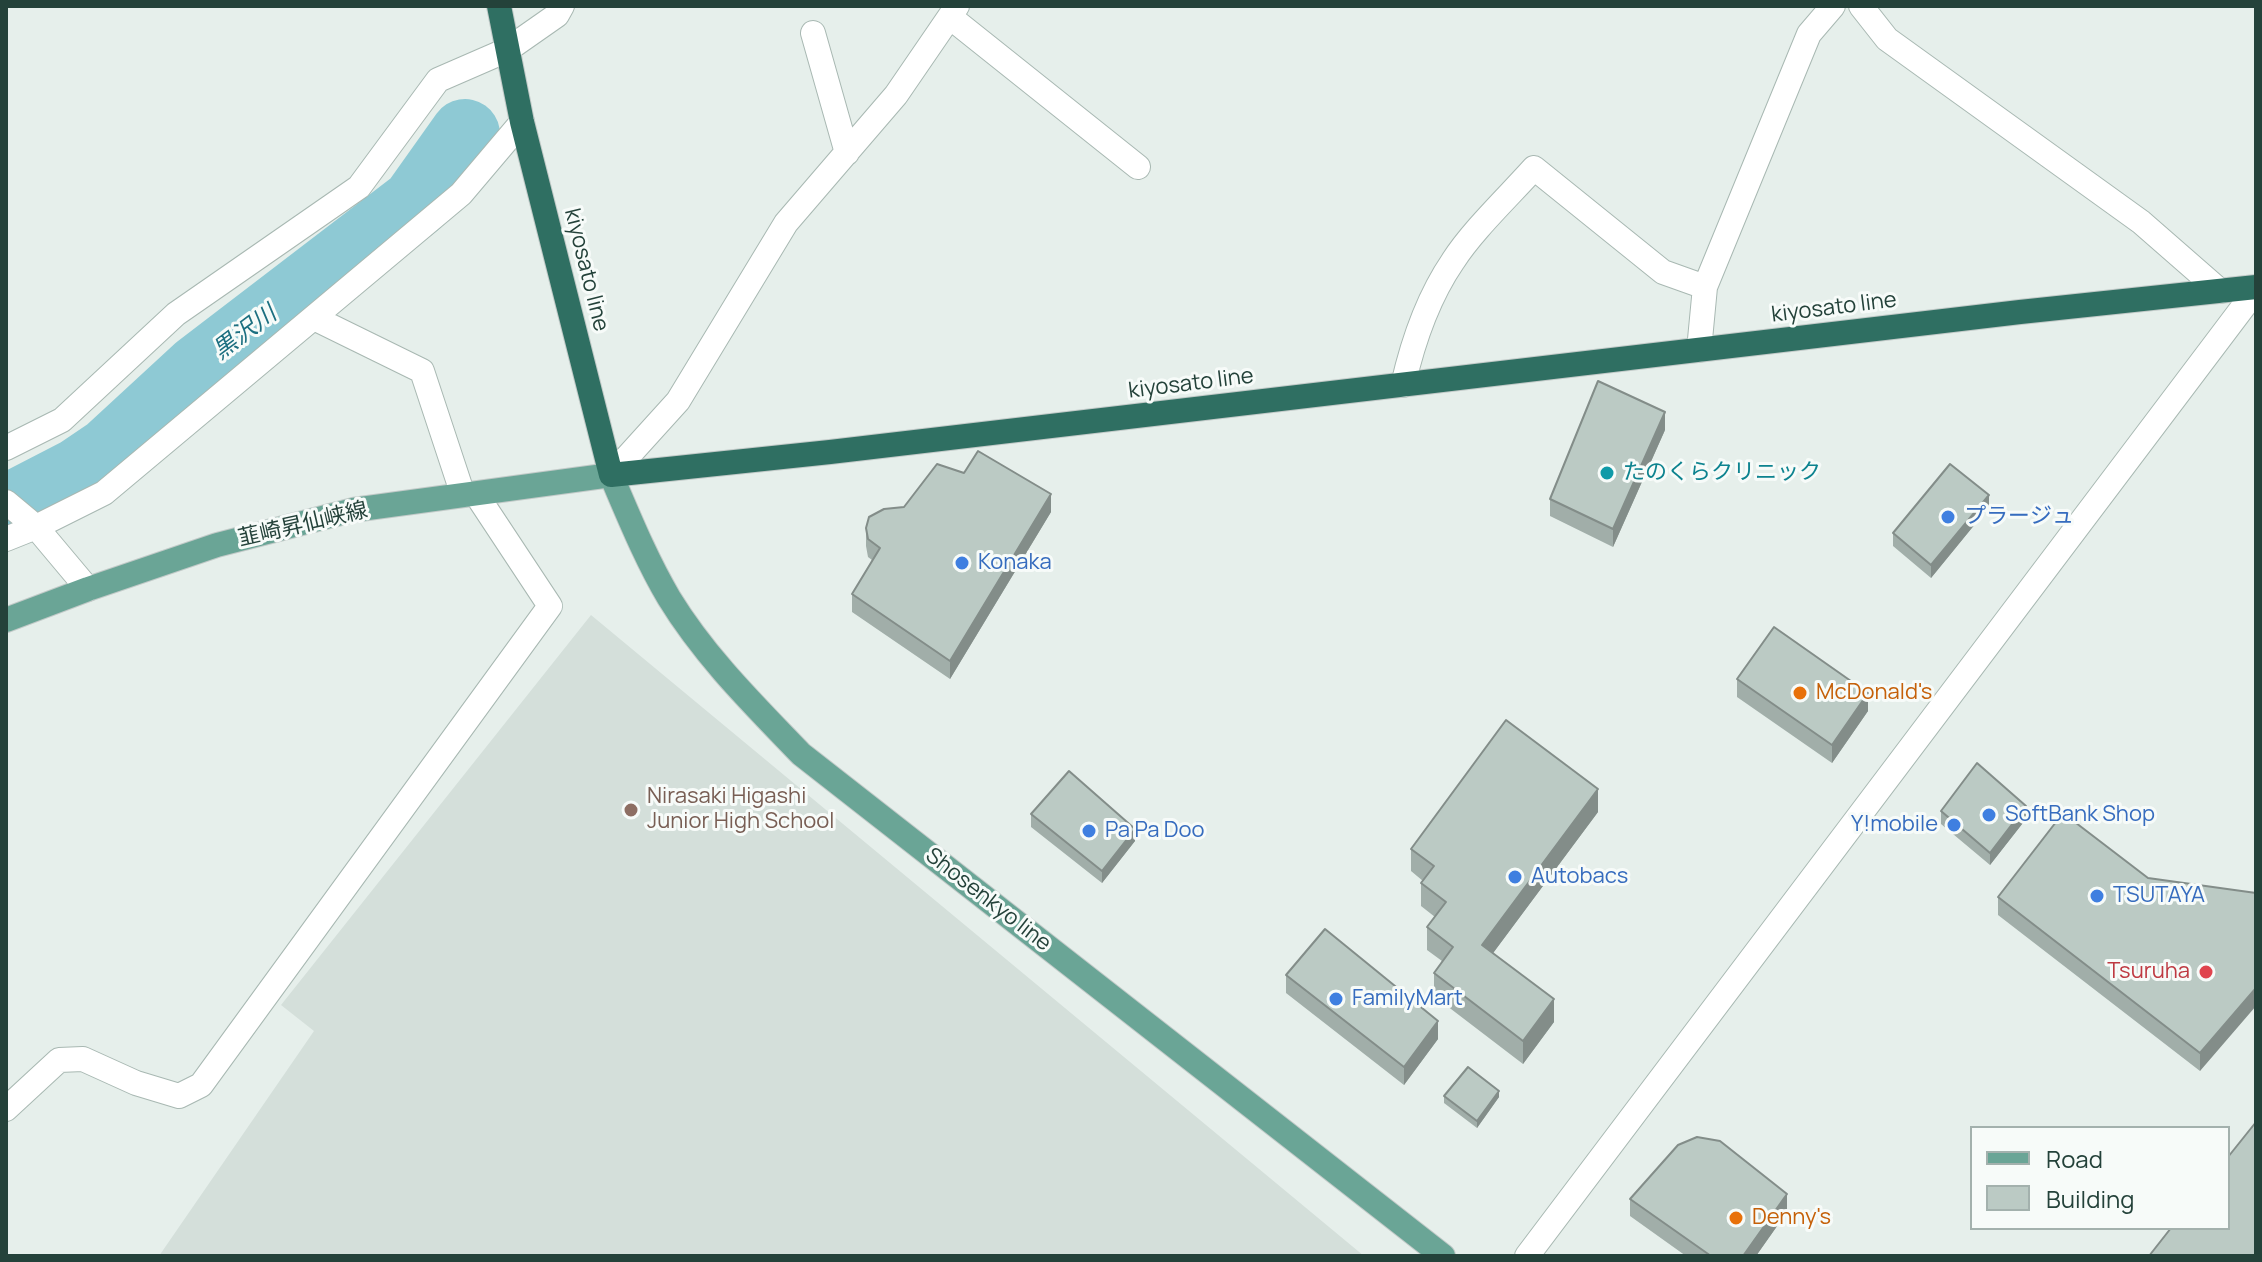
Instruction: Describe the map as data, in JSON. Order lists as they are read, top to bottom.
{
  "streets": {
    "highway": ["kiyosato line"],
    "main road": ["韮崎昇仙峡線", "Shosenkyo line"]
  },
  "crossings": [
    ["kiyosato line", "韮崎昇仙峡線"],
    ["kiyosato line", "Shosenkyo line"],
    ["韮崎昇仙峡線", "Shosenkyo line"]
  ],
  "water": ["黒沢川"],
  "places": [
    "たのくらクリニック",
    "プラージュ",
    "Konaka",
    "McDonald's",
    "Nirasaki Higashi Junior High School",
    "SoftBank Shop",
    "Y!mobile",
    "Pa Pa Doo",
    "Autobacs",
    "TSUTAYA",
    "Tsuruha",
    "FamilyMart",
    "Denny's"
  ],
  "legend": ["Road", "Building"]
}
